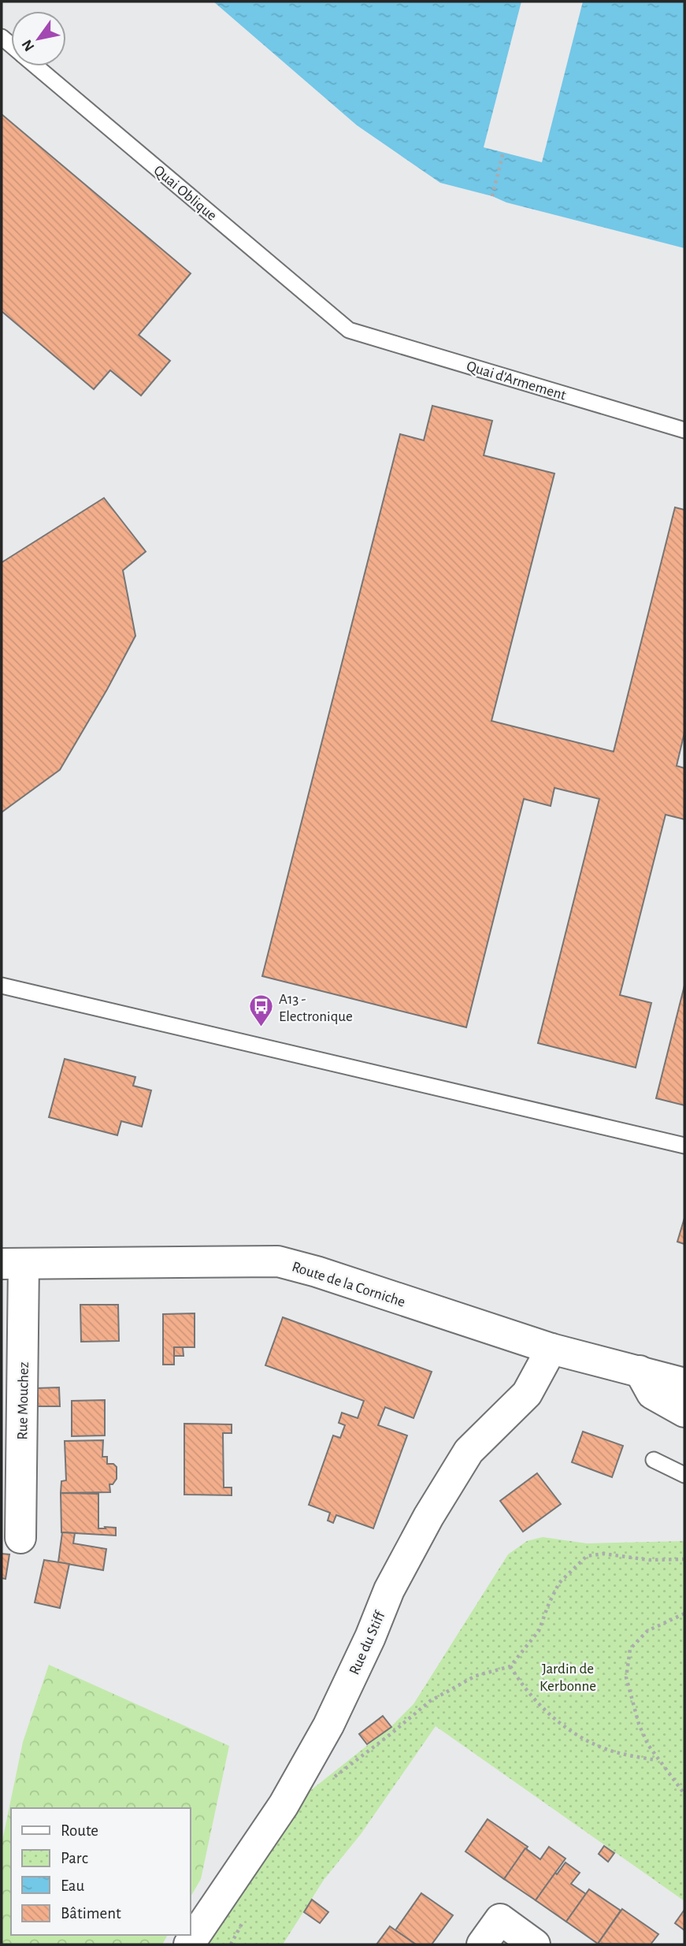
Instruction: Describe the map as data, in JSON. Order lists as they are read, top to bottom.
{
  "streets": {
    "street": ["Route de la Corniche", "Rue Mouchez", "Rue du Stiff"],
    "lane": ["Quai Oblique", "Quai d'Armement"]
  },
  "crossings": [
    ["Quai Oblique", "Quai d'Armement"],
    ["Route de la Corniche", "Rue Mouchez"],
    ["Route de la Corniche", "Rue du Stiff"]
  ],
  "parks": ["Jardin de Kerbonne"],
  "places": {
    "bus stop": ["A13 - Electronique"]
  },
  "legend": [
    "Route",
    "Parc",
    "Eau",
    "Bâtiment"
  ],
  "north": "bottom left"
}
